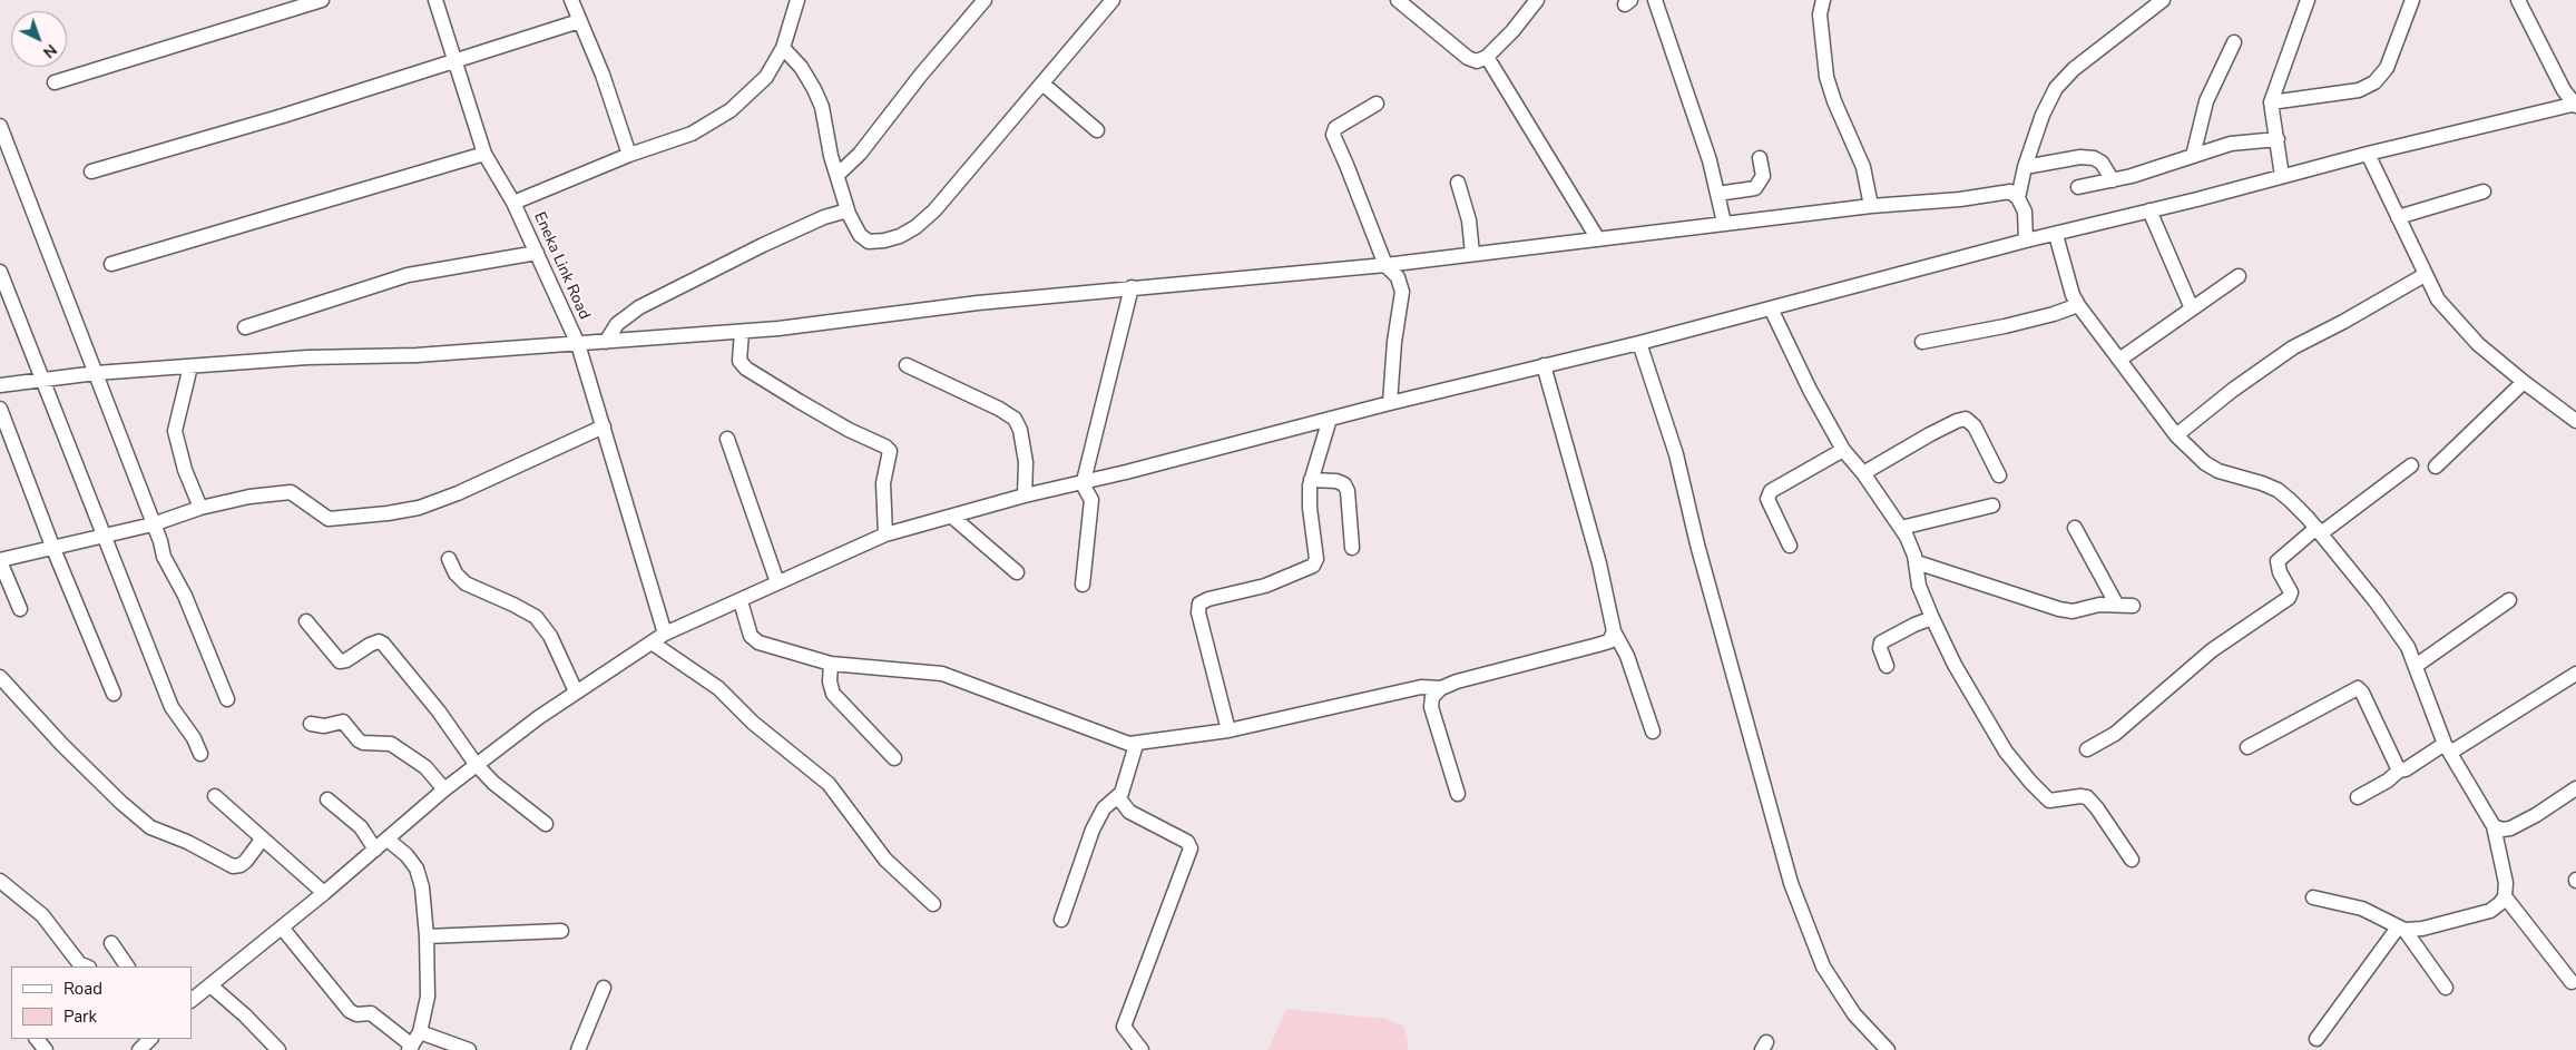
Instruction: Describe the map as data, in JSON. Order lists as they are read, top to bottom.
{
  "streets": {
    "street": ["Eneka Link Road"]
  },
  "legend": ["Road", "Park"],
  "north": "bottom right"
}
